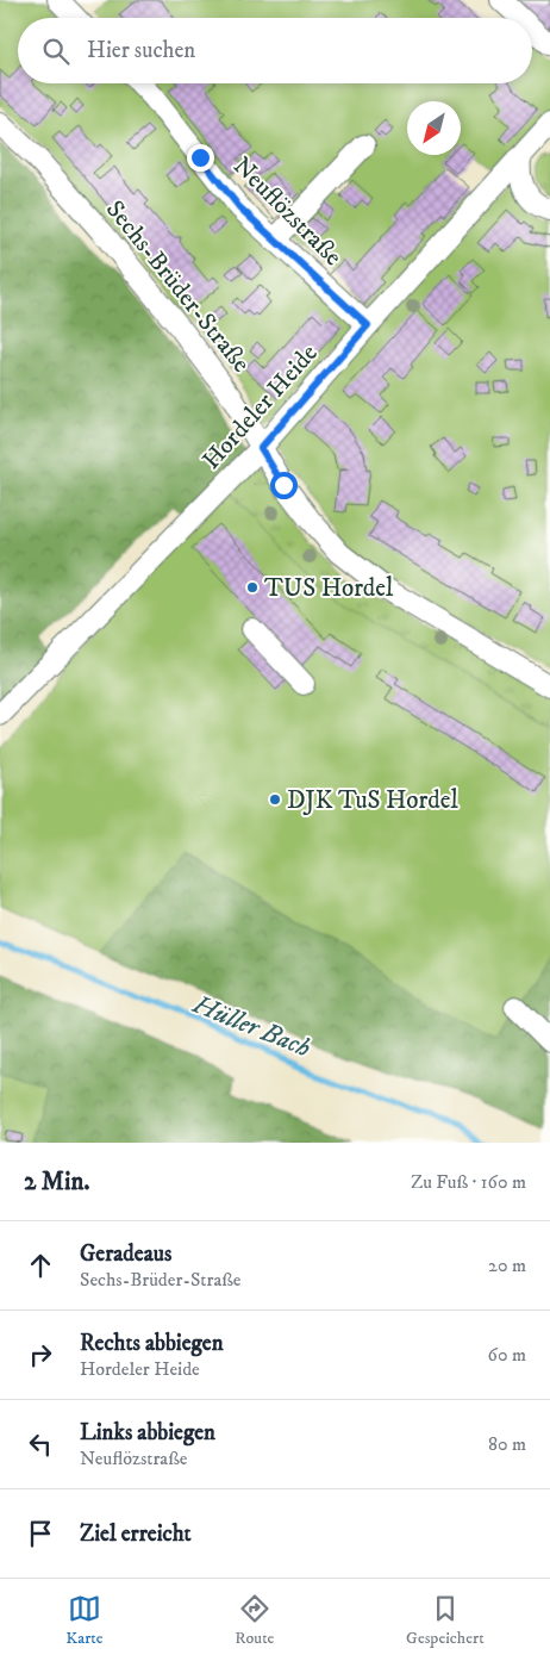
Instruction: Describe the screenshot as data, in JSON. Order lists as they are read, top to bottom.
{
  "streets": {
    "street": ["Neuflözstraße", "Sechs-Brüder-Straße", "Hordeler Heide"]
  },
  "crossings": [
    ["Neuflözstraße", "Hordeler Heide"],
    ["Sechs-Brüder-Straße", "Hordeler Heide"]
  ],
  "water": ["Hüller Bach"],
  "places": ["TUS Hordel", "DJK TuS Hordel"],
  "north": "bottom left",
  "page": {
    "search": "Hier suchen",
    "heading": ["2 Min.", "Zu Fuß · 160 m"],
    "list": [
      ["Geradeaus", "Sechs-Brüder-Straße", "20 m"],
      ["Rechts abbiegen", "Hordeler Heide", "60 m"],
      ["Links abbiegen", "Neuflözstraße", "80 m"],
      "Ziel erreicht"
    ],
    "nav": ["Karte", "Route", "Gespeichert"]
  }
}
